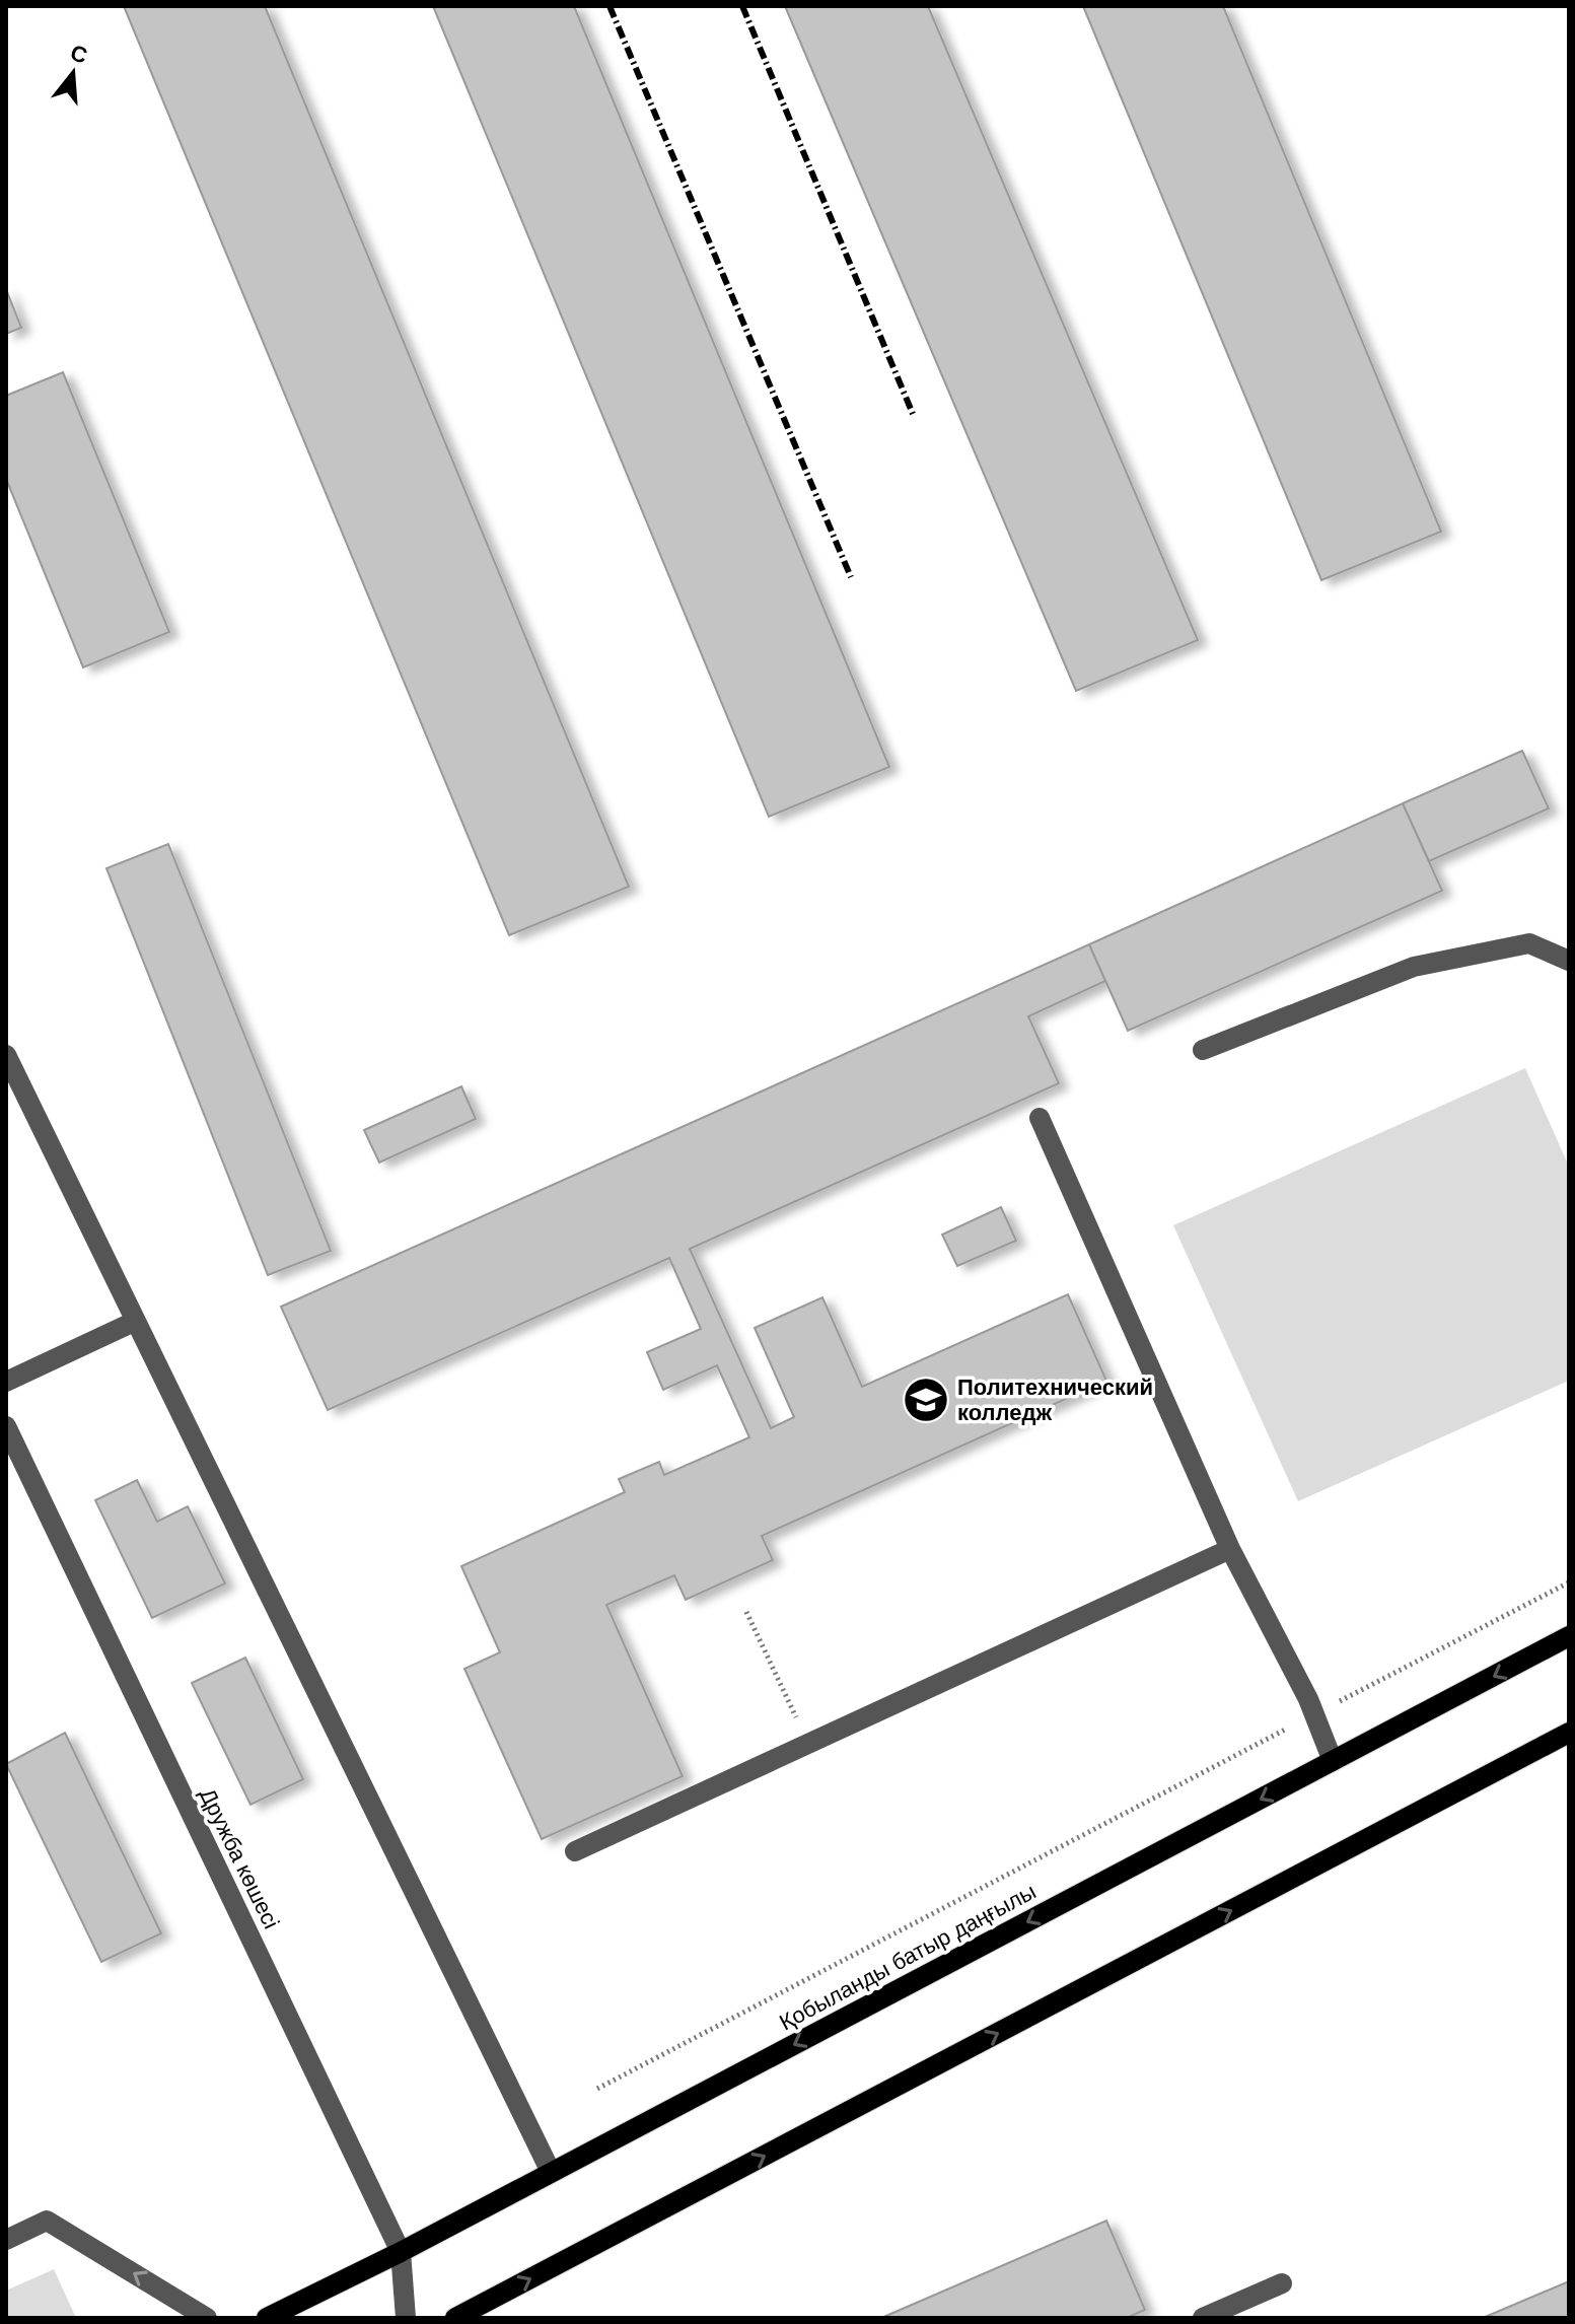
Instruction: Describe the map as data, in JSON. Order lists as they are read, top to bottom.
{
  "streets": {
    "main road": ["Қобыланды батыр даңғылы"],
    "street": ["Дружба көшесі"]
  },
  "crossings": [
    ["Дружба көшесі", "Қобыланды батыр даңғылы"]
  ],
  "places": {
    "school or university": ["Политехнический колледж"]
  },
  "north": "top"
}
